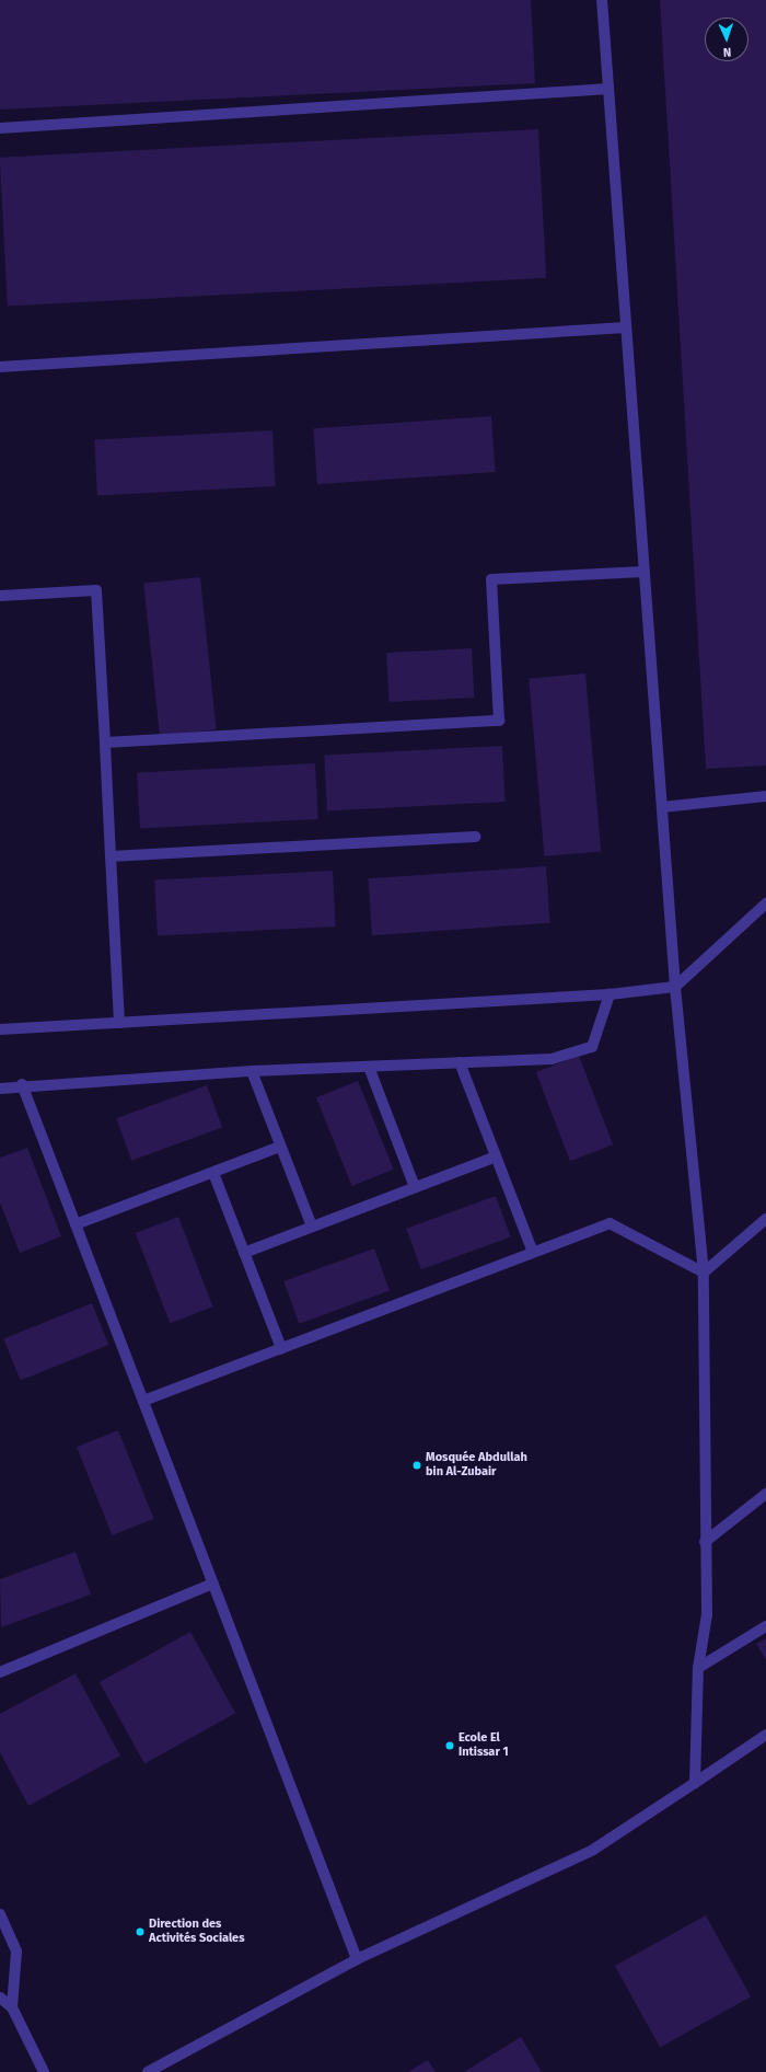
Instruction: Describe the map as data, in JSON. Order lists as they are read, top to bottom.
{
  "places": ["Mosquée Abdullah bin Al-Zubair", "Ecole El Intissar 1", "Direction des Activités Sociales"],
  "north": "bottom"
}
